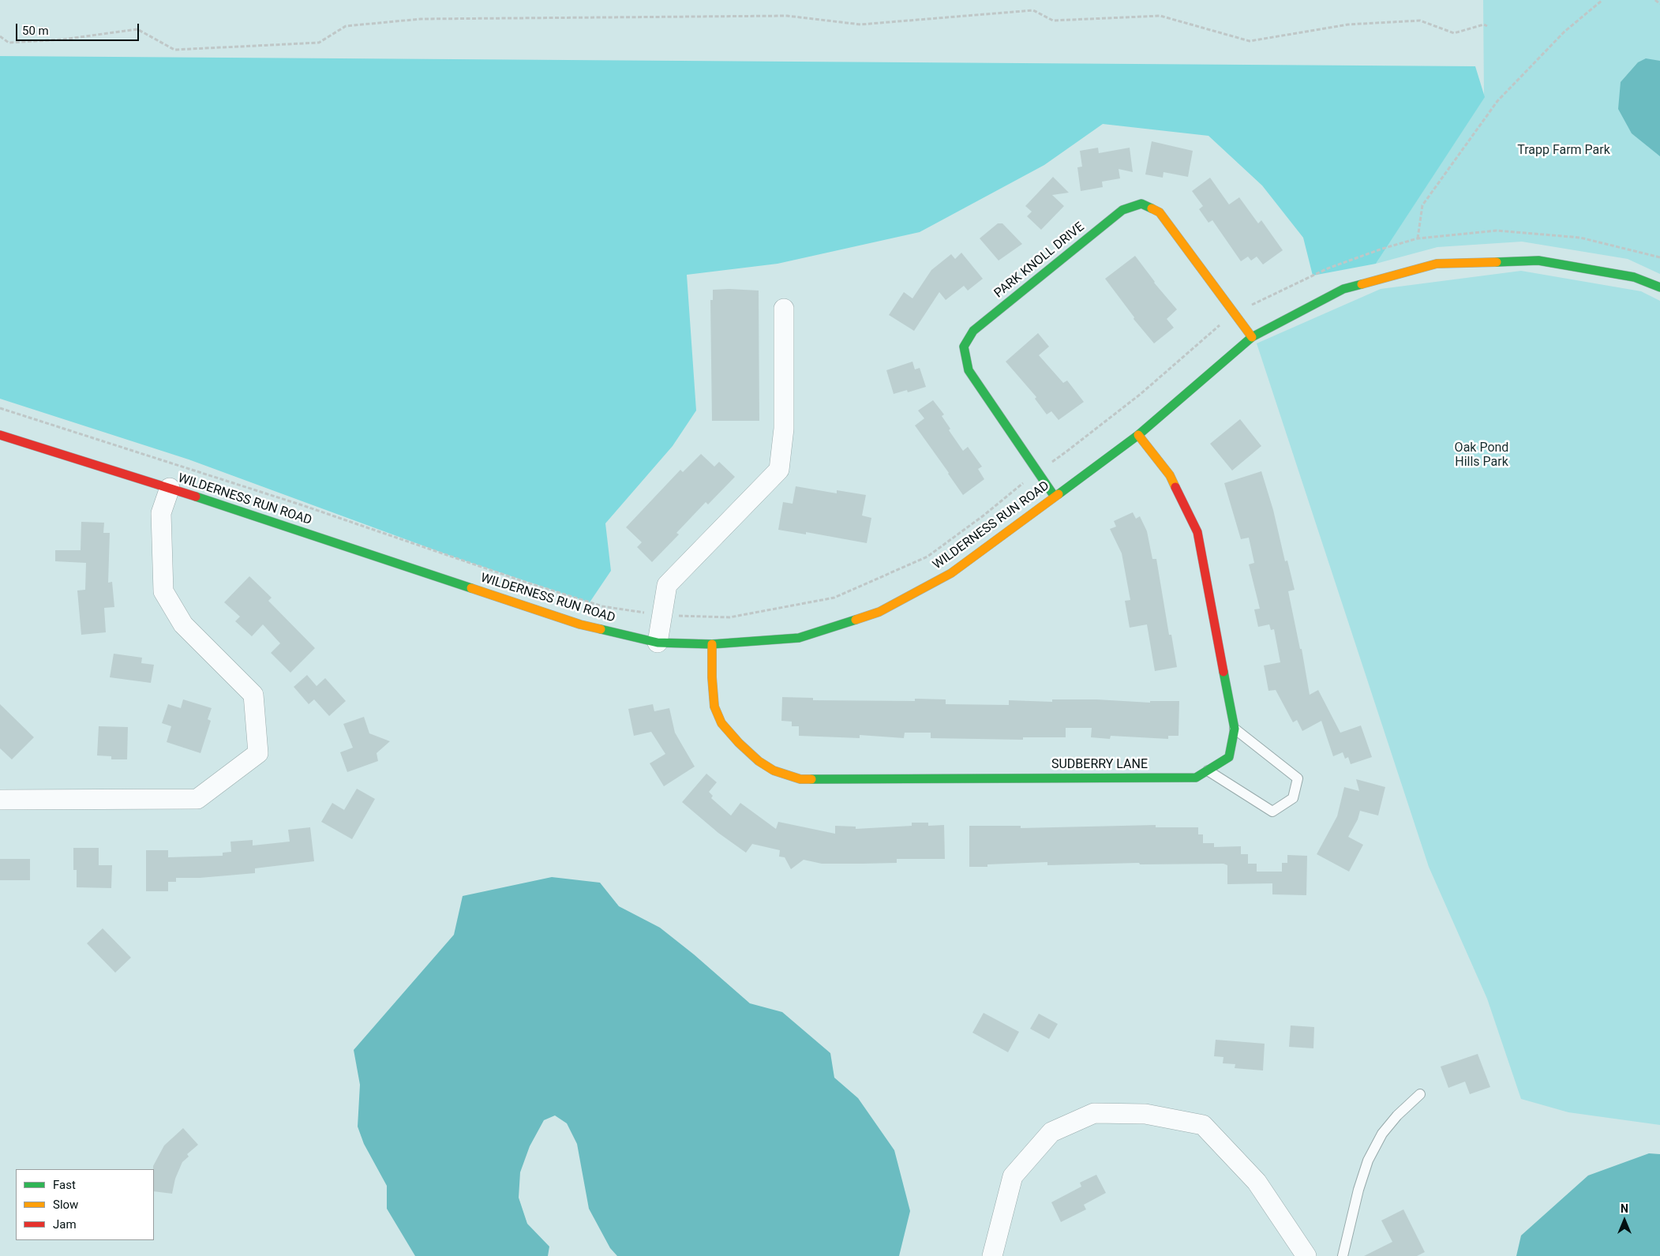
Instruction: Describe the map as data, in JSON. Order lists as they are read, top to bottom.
{
  "streets": {
    "street": ["PARK KNOLL DRIVE", "WILDERNESS RUN ROAD", "SUDBERRY LANE"]
  },
  "crossings": [
    ["PARK KNOLL DRIVE", "WILDERNESS RUN ROAD"],
    ["WILDERNESS RUN ROAD", "SUDBERRY LANE"]
  ],
  "parks": ["Trapp Farm Park", "Oak Pond Hills Park"],
  "legend": ["Fast", "Slow", "Jam"],
  "scale_bar": "50 m",
  "north": "top"
}
